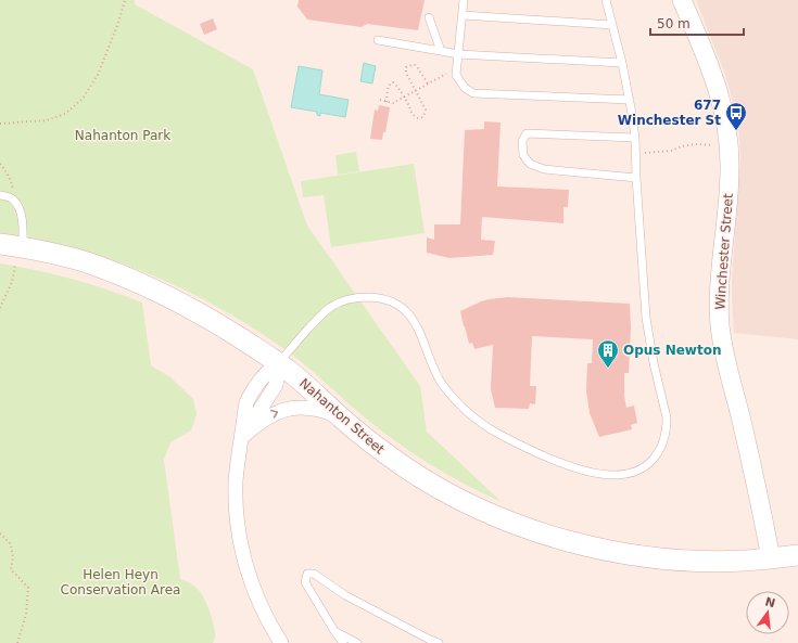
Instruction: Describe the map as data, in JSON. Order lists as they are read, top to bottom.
{
  "streets": {
    "main road": ["Nahanton Street"],
    "street": ["Winchester Street"]
  },
  "crossings": [
    ["Winchester Street", "Nahanton Street"]
  ],
  "parks": ["Nahanton Park", "Helen Heyn Conservation Area"],
  "places": {
    "bus stop": ["677 Winchester St"],
    "building": ["Opus Newton"]
  },
  "scale_bar": "50 m",
  "north": "top"
}
